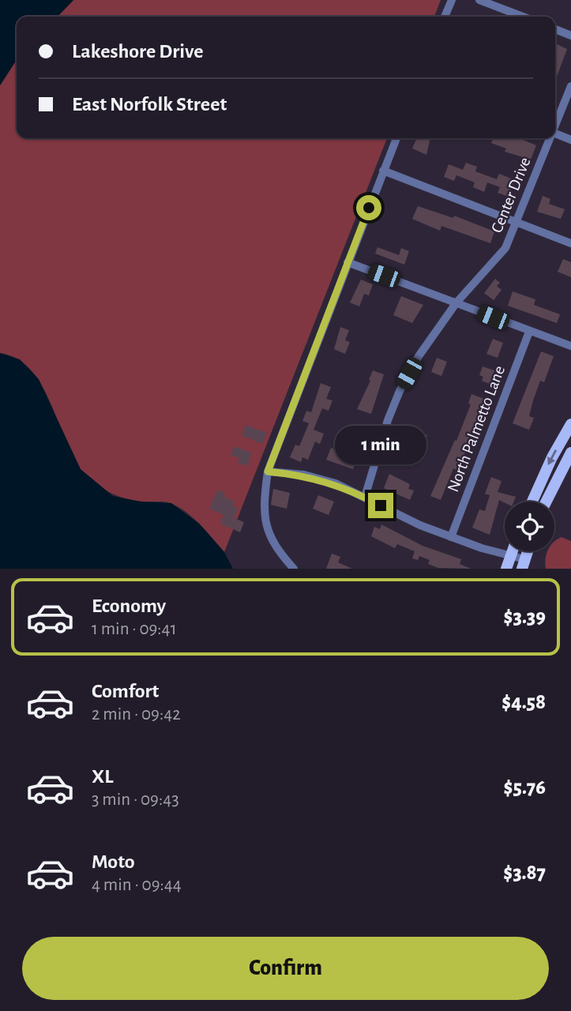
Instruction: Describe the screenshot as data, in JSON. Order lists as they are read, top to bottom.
{
  "streets": {
    "street": ["Center Drive", "North Palmetto Lane"]
  },
  "page": {
    "banner": ["Lakeshore Drive", "East Norfolk Street"],
    "bubble": "1 min",
    "list": [
      {
        "name": "Economy",
        "note": "1 min · 09:41",
        "value": "$3.39"
      },
      {
        "name": "Comfort",
        "note": "2 min · 09:42",
        "value": "$4.58"
      },
      {
        "name": "XL",
        "note": "3 min · 09:43",
        "value": "$5.76"
      },
      {
        "name": "Moto",
        "note": "4 min · 09:44",
        "value": "$3.87"
      }
    ],
    "buttons": "Confirm"
  }
}
